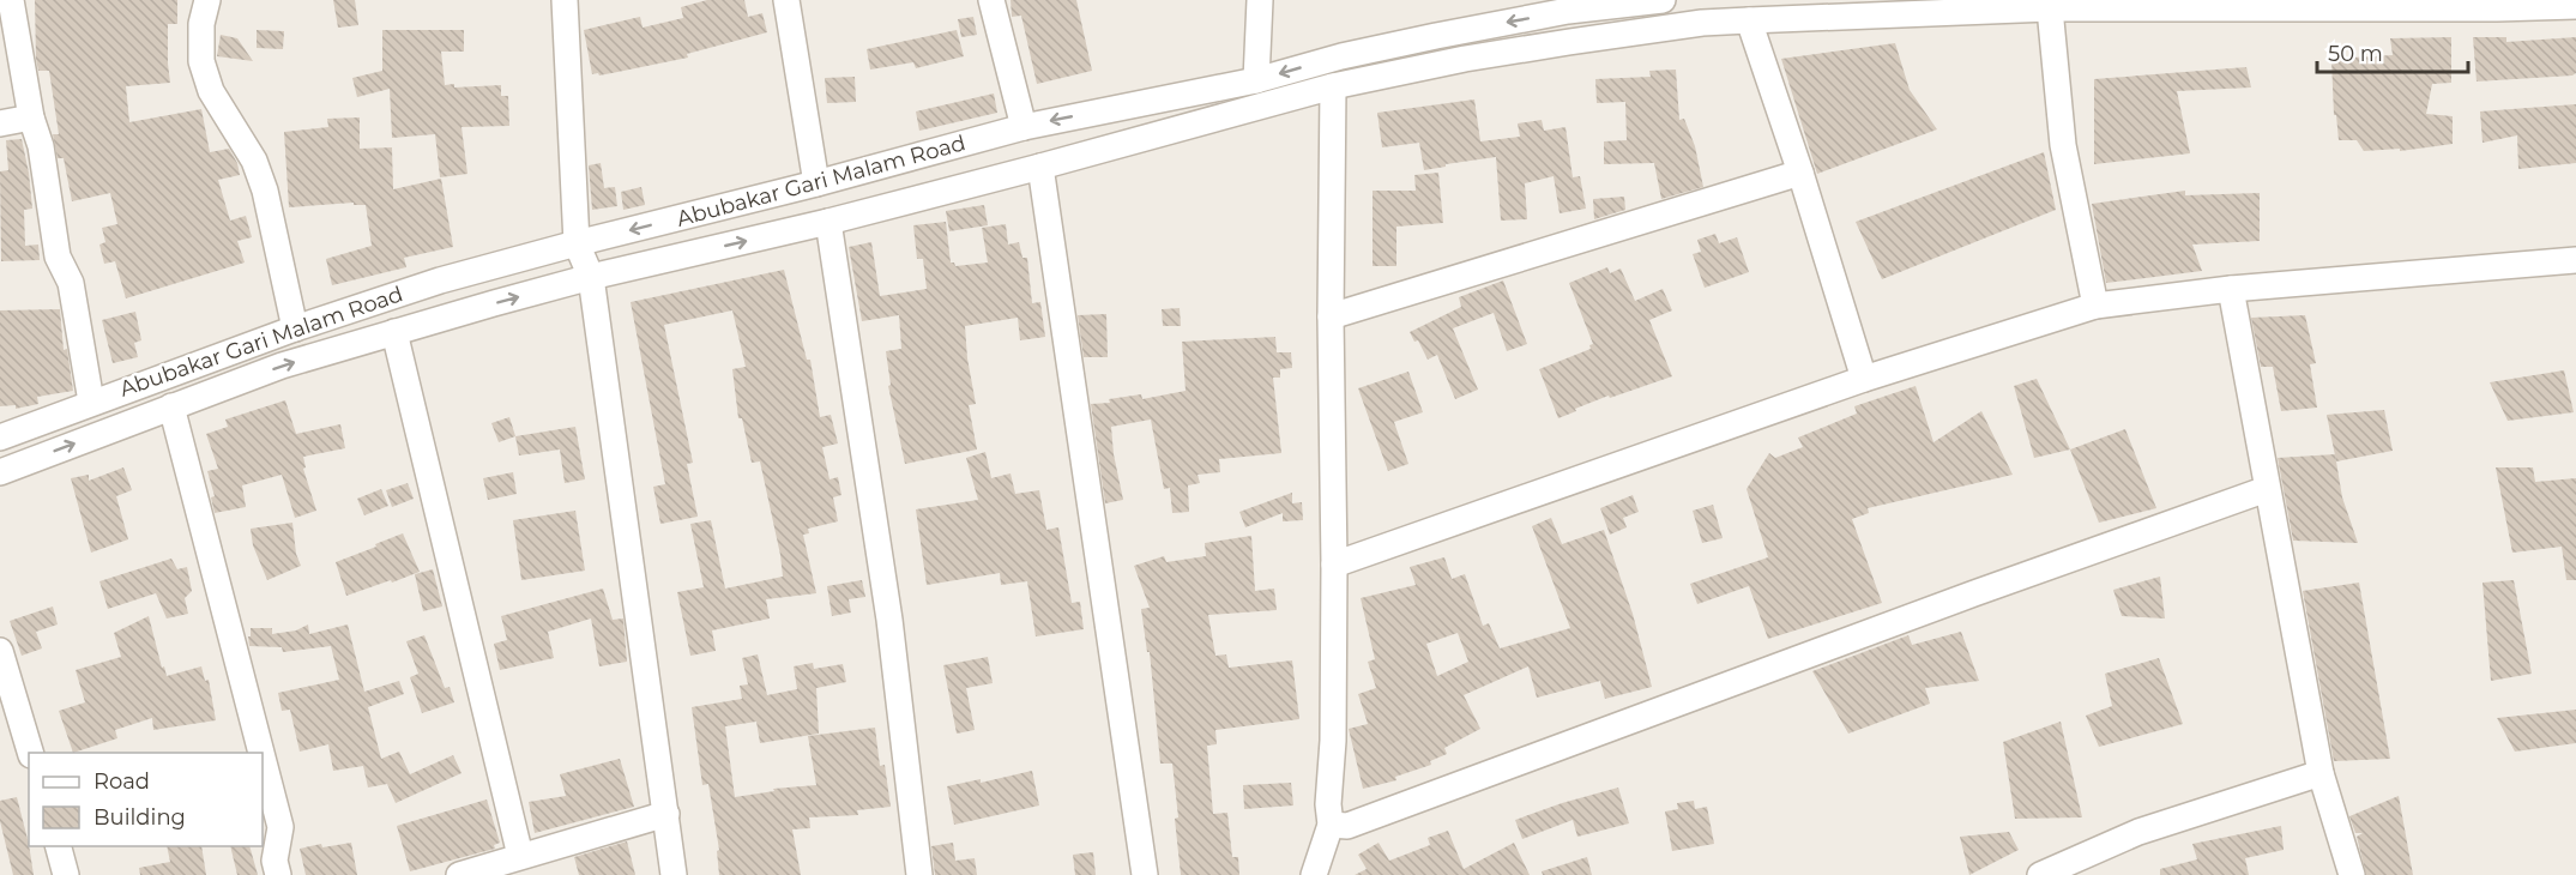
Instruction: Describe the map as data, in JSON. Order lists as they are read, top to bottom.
{
  "streets": {
    "street": ["Abubakar Gari Malam Road"]
  },
  "legend": ["Road", "Building"],
  "scale_bar": "50 m"
}
